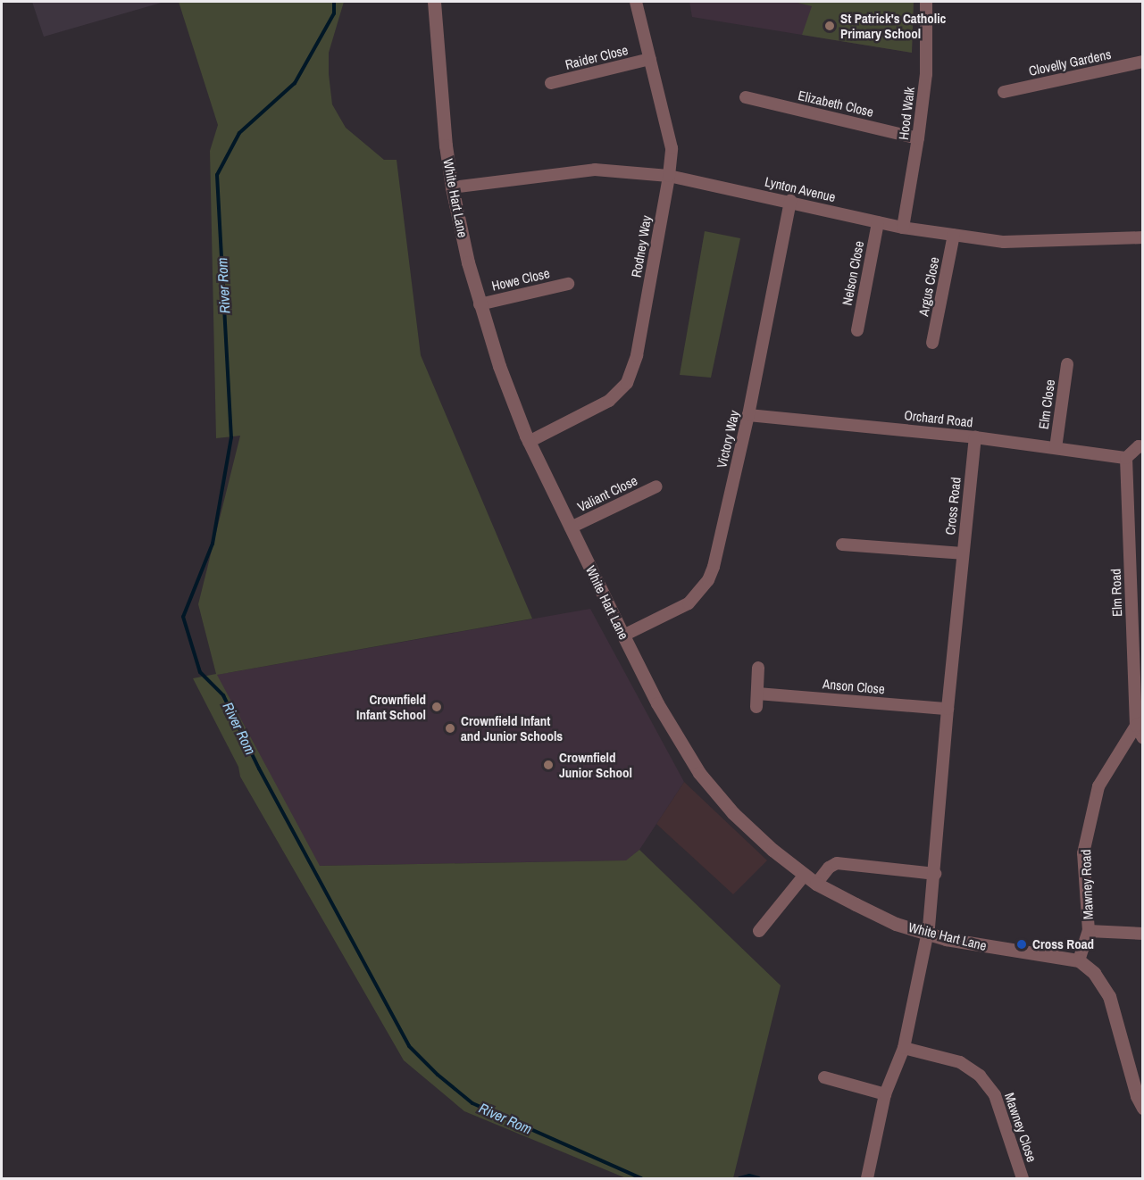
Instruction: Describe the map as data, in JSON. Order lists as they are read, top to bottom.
{
  "streets": {
    "street": [
      "Raider Close",
      "Clovelly Gardens",
      "Elizabeth Close",
      "Hood Walk",
      "Lynton Avenue",
      "White Hart Lane",
      "Rodney Way",
      "Nelson Close",
      "Howe Close",
      "Argus Close",
      "Elm Close",
      "Orchard Road",
      "Victory Way",
      "Valiant Close",
      "Cross Road",
      "Elm Road",
      "Anson Close",
      "Mawney Road",
      "Mawney Close"
    ]
  },
  "crossings": [
    ["Raider Close", "Rodney Way"],
    ["Elizabeth Close", "Hood Walk"],
    ["Hood Walk", "Lynton Avenue"],
    ["Lynton Avenue", "White Hart Lane"],
    ["Lynton Avenue", "Rodney Way"],
    ["Lynton Avenue", "Nelson Close"],
    ["Lynton Avenue", "Argus Close"],
    ["Lynton Avenue", "Victory Way"],
    ["White Hart Lane", "Rodney Way"],
    ["White Hart Lane", "Howe Close"],
    ["White Hart Lane", "Victory Way"],
    ["White Hart Lane", "Valiant Close"],
    ["White Hart Lane", "Cross Road"],
    ["White Hart Lane", "Mawney Road"],
    ["Elm Close", "Orchard Road"],
    ["Orchard Road", "Victory Way"],
    ["Orchard Road", "Cross Road"],
    ["Orchard Road", "Elm Road"],
    ["Cross Road", "Anson Close"],
    ["Cross Road", "Mawney Close"],
    ["Elm Road", "Mawney Road"]
  ],
  "water": ["River Rom"],
  "places": [
    "St Patrick's Catholic Primary School",
    "Crownfield Infant School",
    "Crownfield Infant and Junior Schools",
    "Crownfield Junior School",
    "Cross Road"
  ]
}
